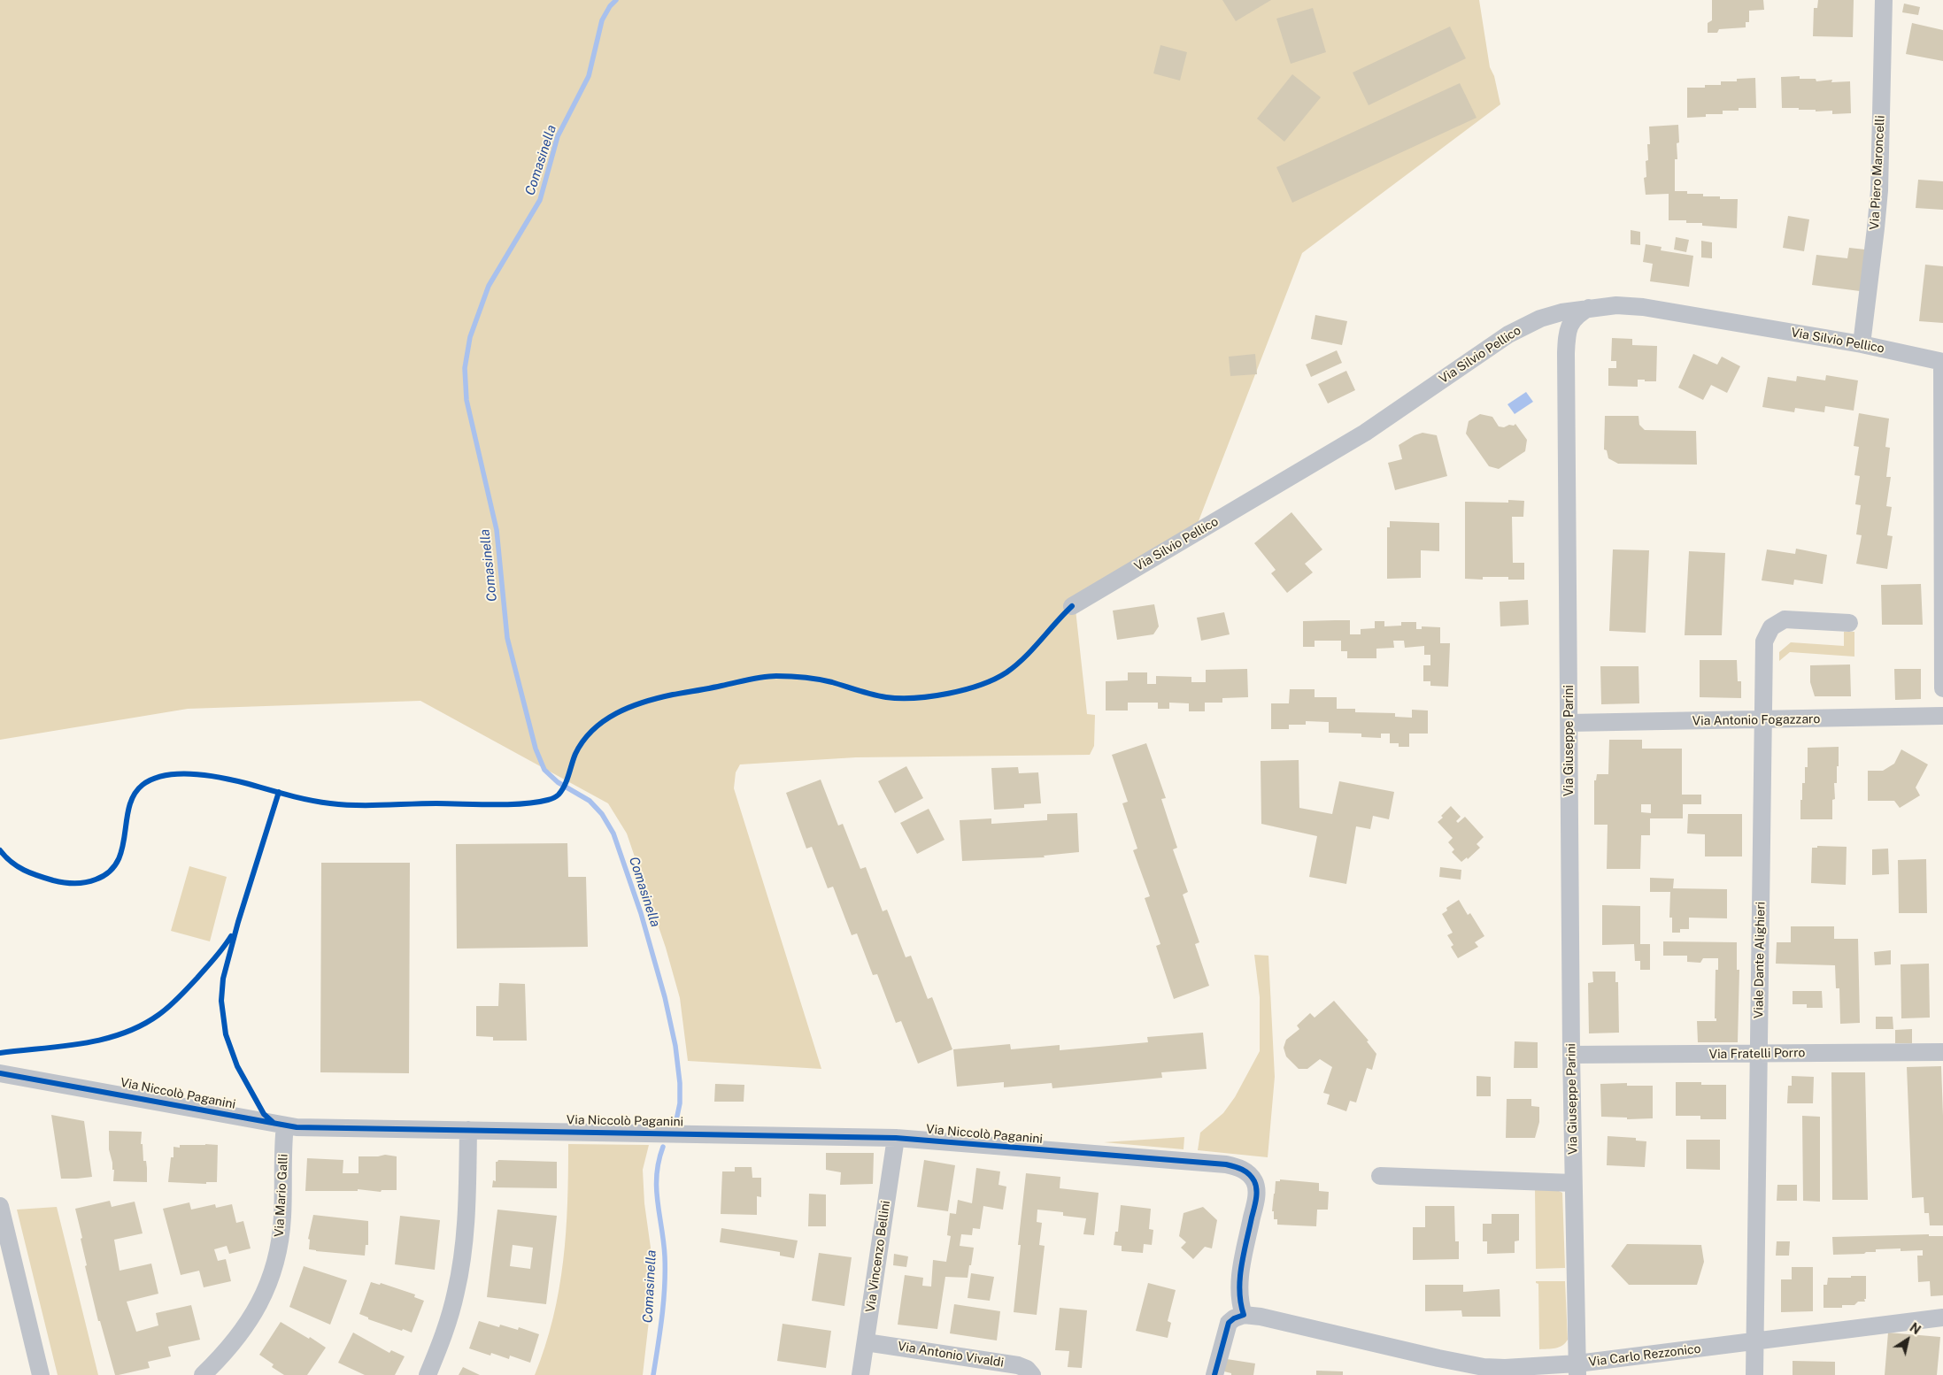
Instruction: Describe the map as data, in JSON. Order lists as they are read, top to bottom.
{
  "streets": {
    "street": [
      "Via Piero Maroncelli",
      "Via Silvio Pellico",
      "Via Antonio Fogazzaro",
      "Via Giuseppe Parini",
      "Viale Dante Alighieri",
      "Via Fratelli Porro",
      "Via Niccolò Paganini",
      "Via Mario Galli",
      "Via Vincenzo Bellini",
      "Via Antonio Vivaldi",
      "Via Carlo Rezzonico"
    ]
  },
  "crossings": [
    ["Via Piero Maroncelli", "Via Silvio Pellico"],
    ["Via Silvio Pellico", "Via Giuseppe Parini"],
    ["Via Antonio Fogazzaro", "Via Giuseppe Parini"],
    ["Via Antonio Fogazzaro", "Viale Dante Alighieri"],
    ["Via Giuseppe Parini", "Via Fratelli Porro"],
    ["Via Giuseppe Parini", "Via Carlo Rezzonico"],
    ["Viale Dante Alighieri", "Via Fratelli Porro"],
    ["Viale Dante Alighieri", "Via Carlo Rezzonico"],
    ["Via Niccolò Paganini", "Via Mario Galli"],
    ["Via Niccolò Paganini", "Via Vincenzo Bellini"],
    ["Via Niccolò Paganini", "Via Carlo Rezzonico"],
    ["Via Vincenzo Bellini", "Via Antonio Vivaldi"]
  ],
  "water": ["Comasinella"],
  "north": "top right"
}
